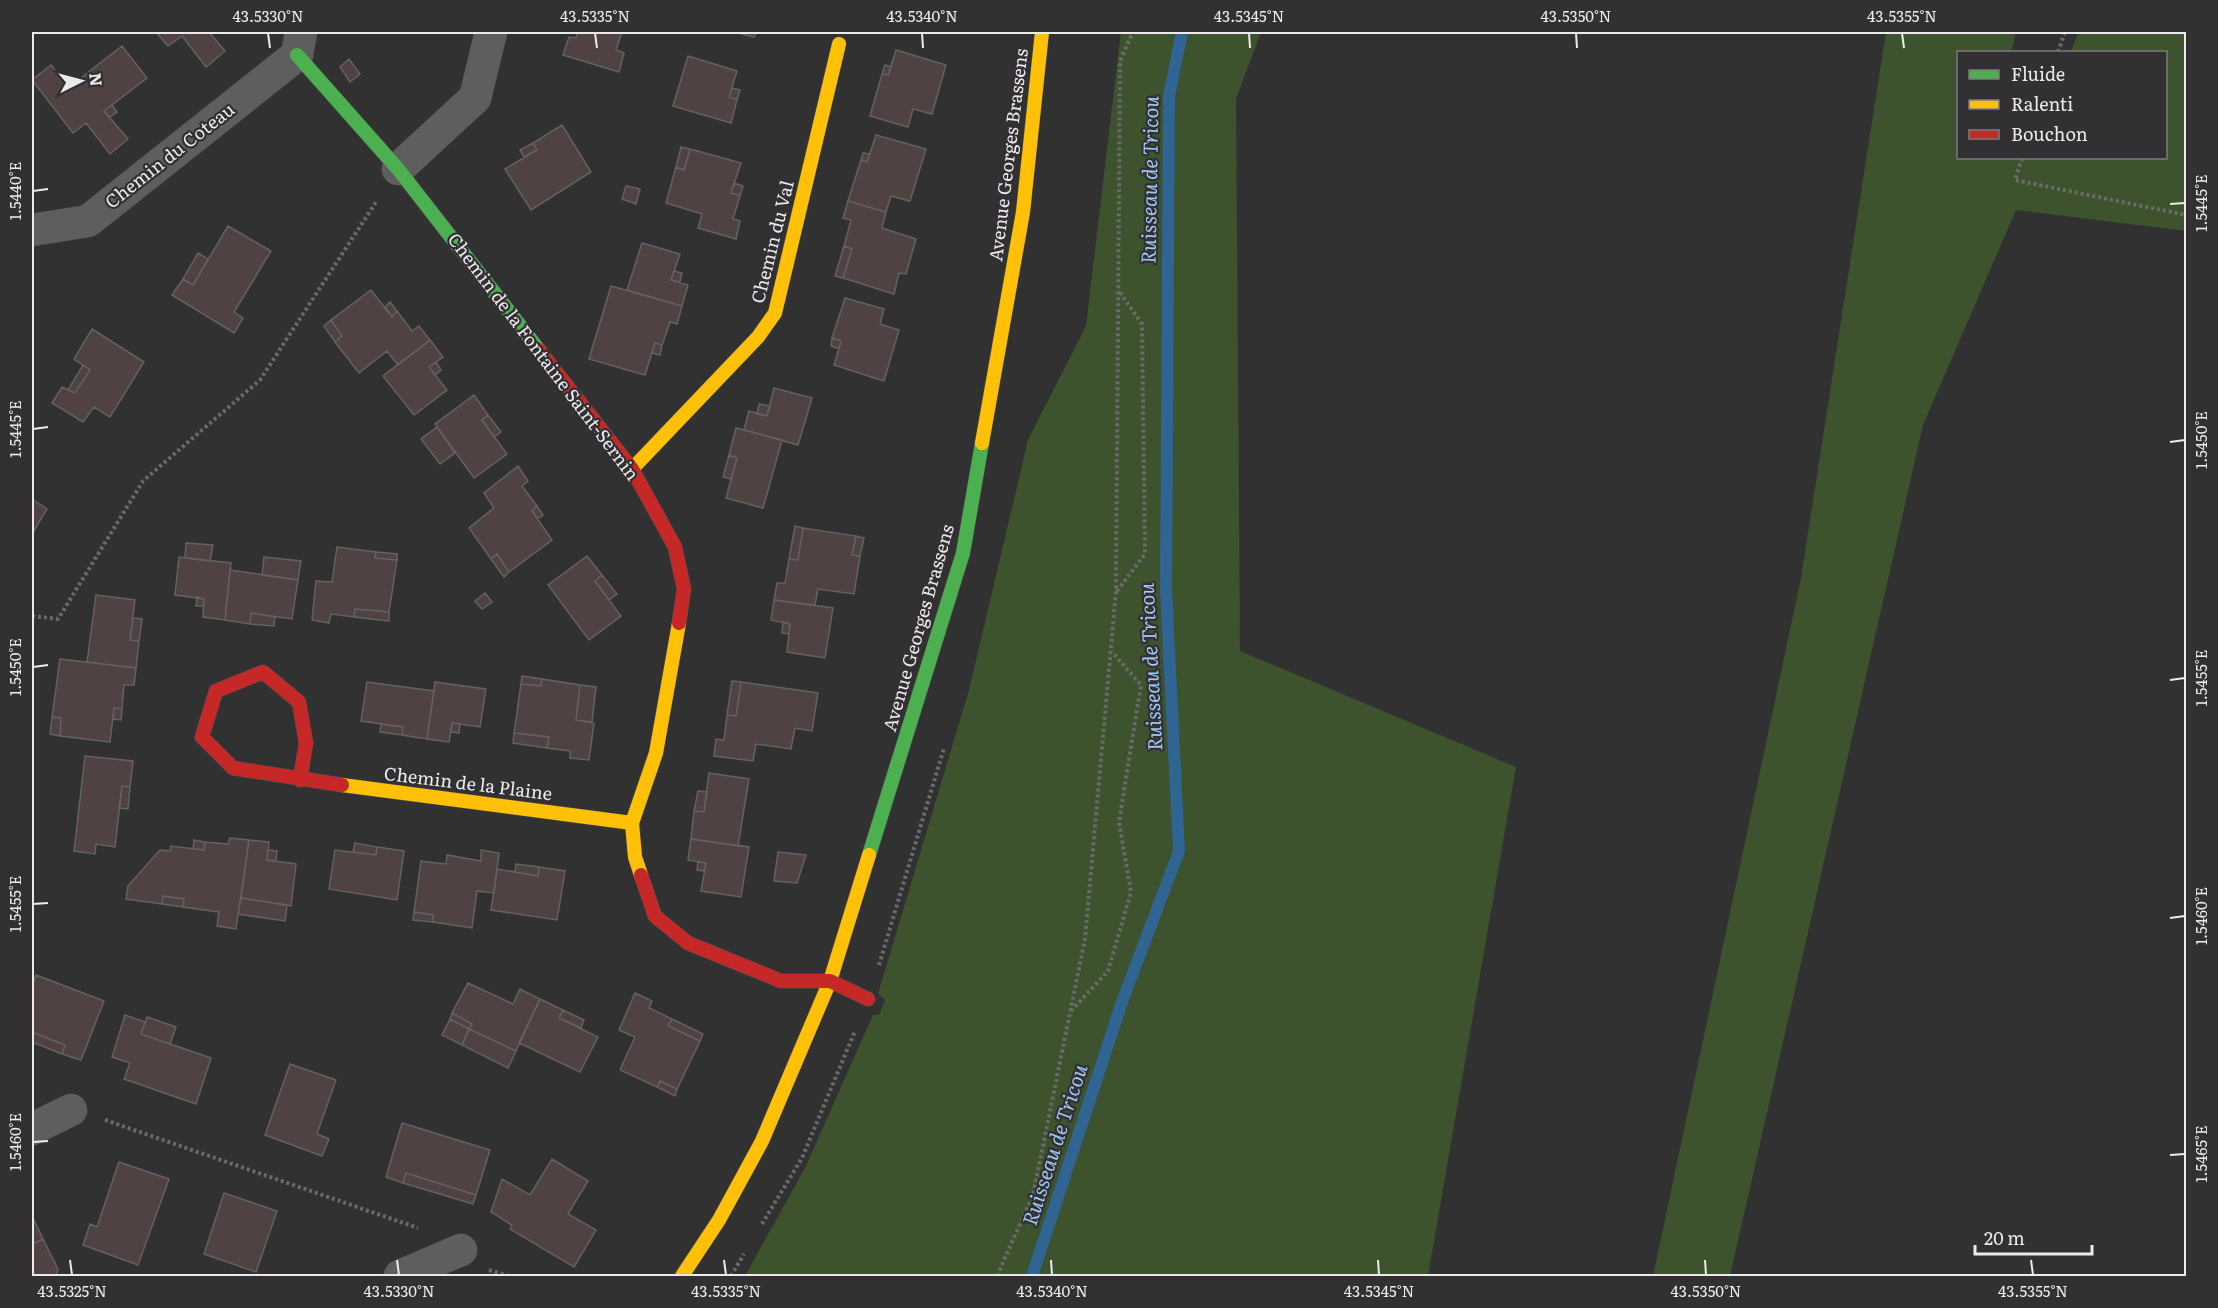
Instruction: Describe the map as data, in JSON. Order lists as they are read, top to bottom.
{
  "streets": {
    "street": [
      "Avenue Georges Brassens",
      "Chemin du Coteau",
      "Chemin du Val",
      "Chemin de la Fontaine Saint-Sernin",
      "Chemin de la Plaine"
    ]
  },
  "crossings": [
    ["Avenue Georges Brassens", "Chemin de la Fontaine Saint-Sernin"],
    ["Chemin du Coteau", "Chemin de la Fontaine Saint-Sernin"],
    ["Chemin du Val", "Chemin de la Fontaine Saint-Sernin"],
    ["Chemin de la Fontaine Saint-Sernin", "Chemin de la Plaine"]
  ],
  "water": ["Ruisseau de Tricou"],
  "legend": ["Fluide", "Ralenti", "Bouchon"],
  "scale_bar": "20 m",
  "north": "right",
  "coordinates": [
    "43.5330°N",
    "43.5335°N",
    "43.5340°N",
    "43.5345°N",
    "43.5350°N",
    "43.5355°N",
    "1.5440°E",
    "1.5445°E",
    "1.5450°E",
    "1.5455°E",
    "1.5460°E",
    "1.5465°E",
    "43.5325°N"
  ]
}
